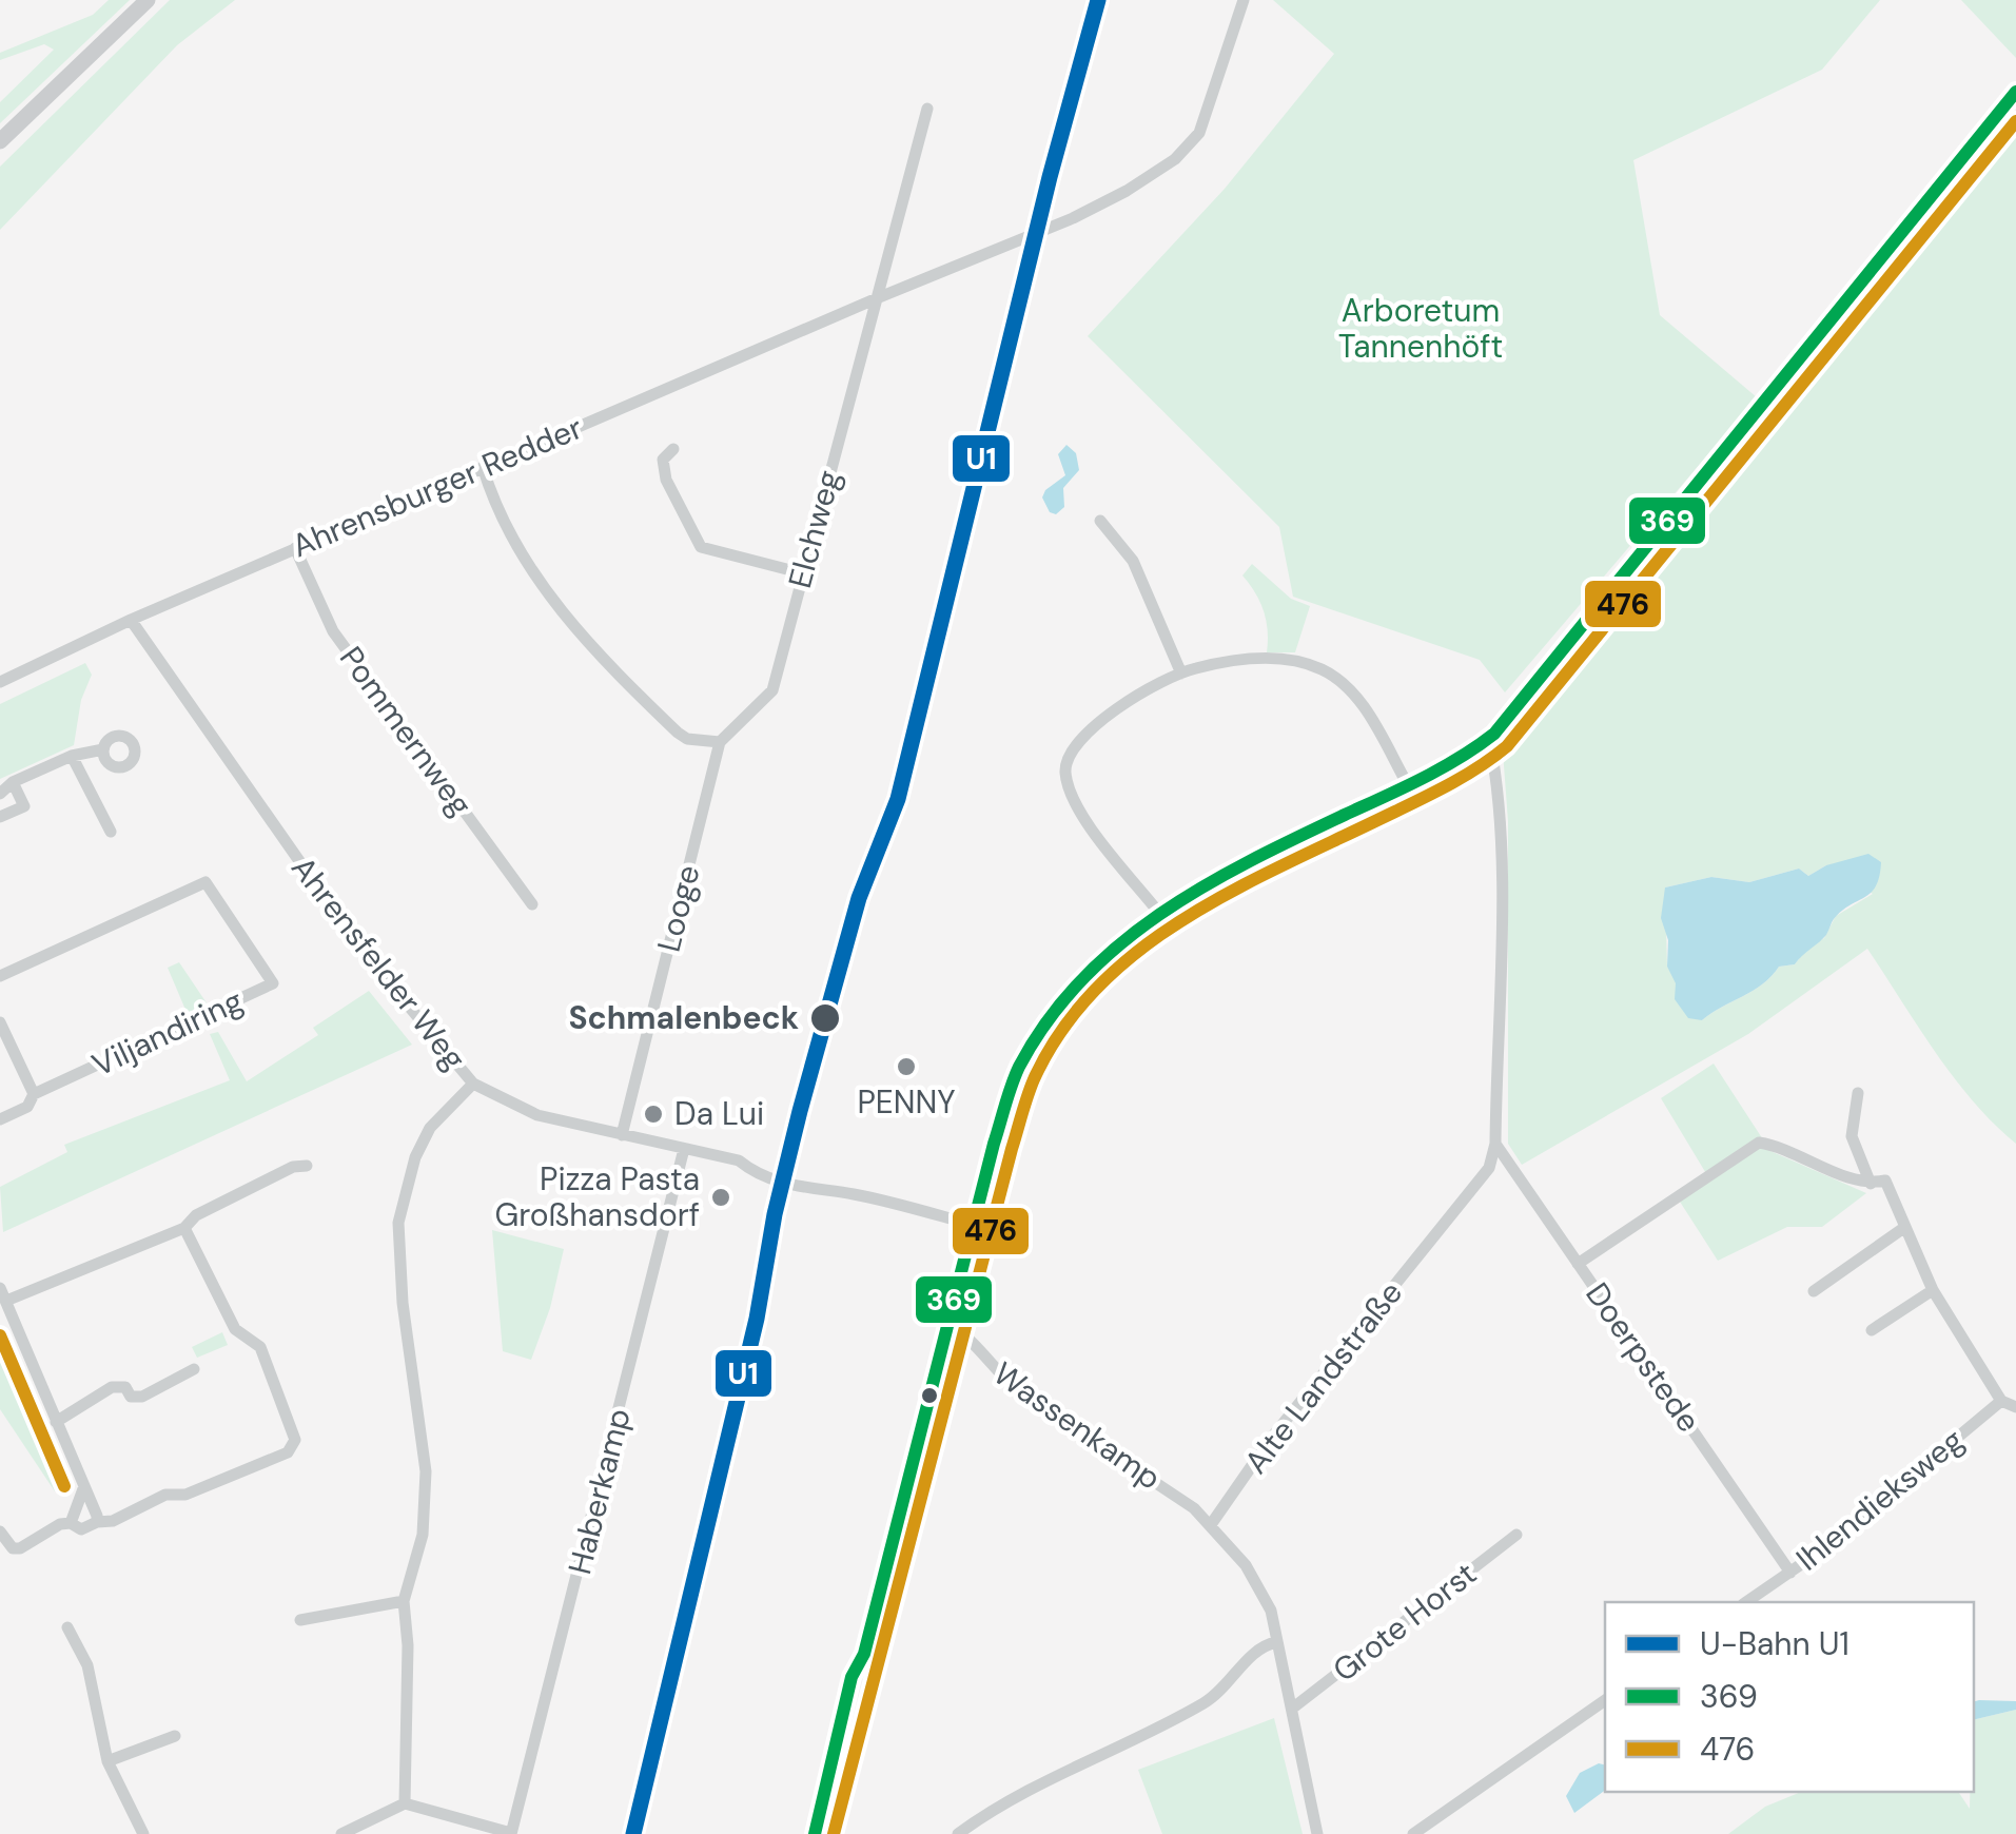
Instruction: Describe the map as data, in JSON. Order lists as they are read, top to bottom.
{
  "streets": {
    "street": [
      "Ahrensburger Redder",
      "Elchweg",
      "Pommernweg",
      "Looge",
      "Ahrensfelder Weg",
      "Viljandiring",
      "Doerpstede",
      "Alte Landstraße",
      "Wassenkamp",
      "Haberkamp",
      "Ihlendieksweg",
      "Grote Horst"
    ]
  },
  "crossings": [
    ["Ahrensburger Redder", "Elchweg"],
    ["Ahrensburger Redder", "Pommernweg"],
    ["Ahrensburger Redder", "Ahrensfelder Weg"],
    ["Elchweg", "Looge"],
    ["Looge", "Ahrensfelder Weg"],
    ["Ahrensfelder Weg", "Haberkamp"],
    ["Doerpstede", "Alte Landstraße"],
    ["Doerpstede", "Ihlendieksweg"],
    ["Alte Landstraße", "Wassenkamp"]
  ],
  "parks": ["Arboretum Tannenhöft"],
  "places": [
    "Schmalenbeck",
    "PENNY",
    "Da Lui",
    "Pizza Pasta Großhansdorf"
  ],
  "lines": ["metro line U1", "transit line 369", "transit line 476"],
  "legend": ["U-Bahn U1", "369", "476"]
}
